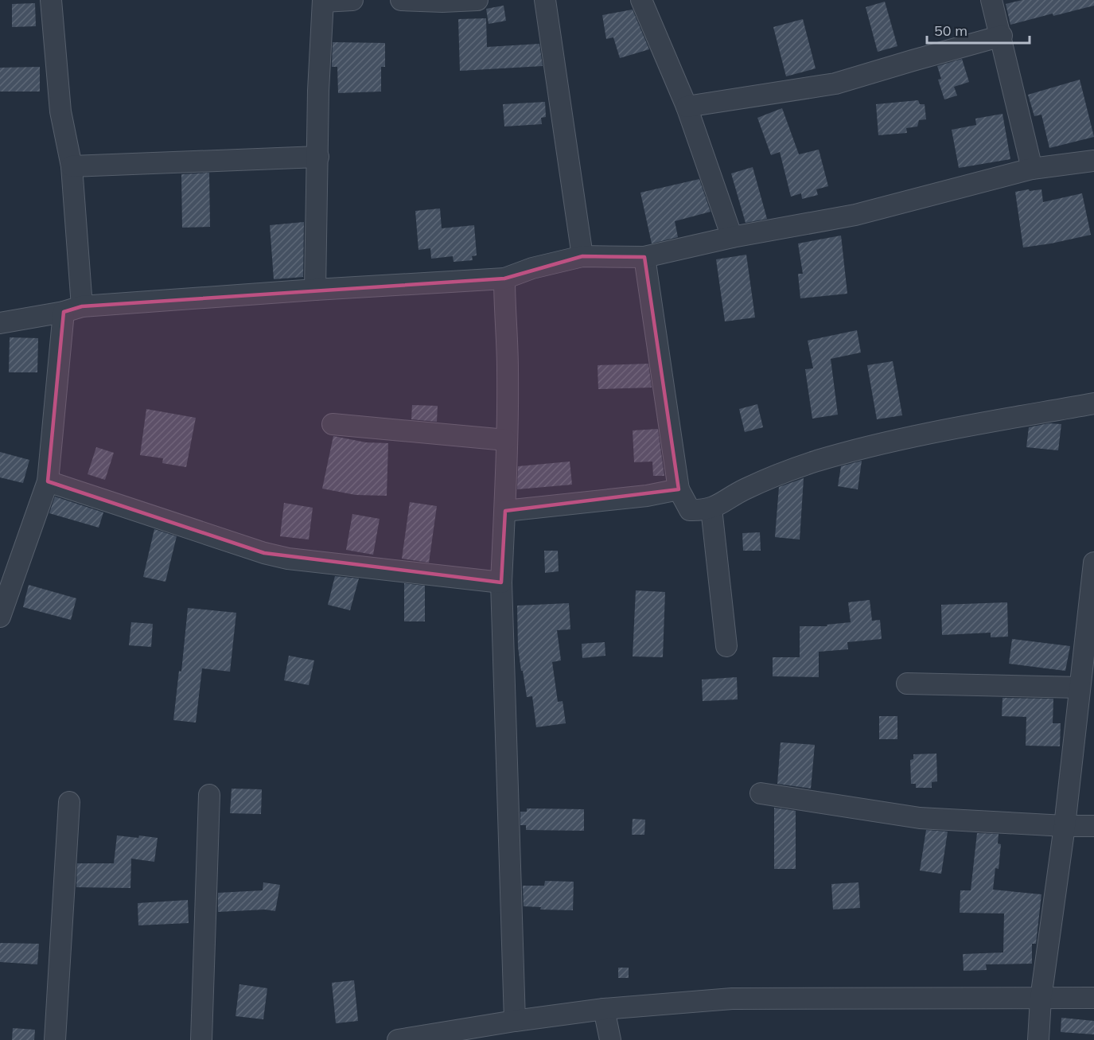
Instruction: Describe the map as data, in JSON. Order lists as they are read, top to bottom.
{
  "scale_bar": "50 m"
}
